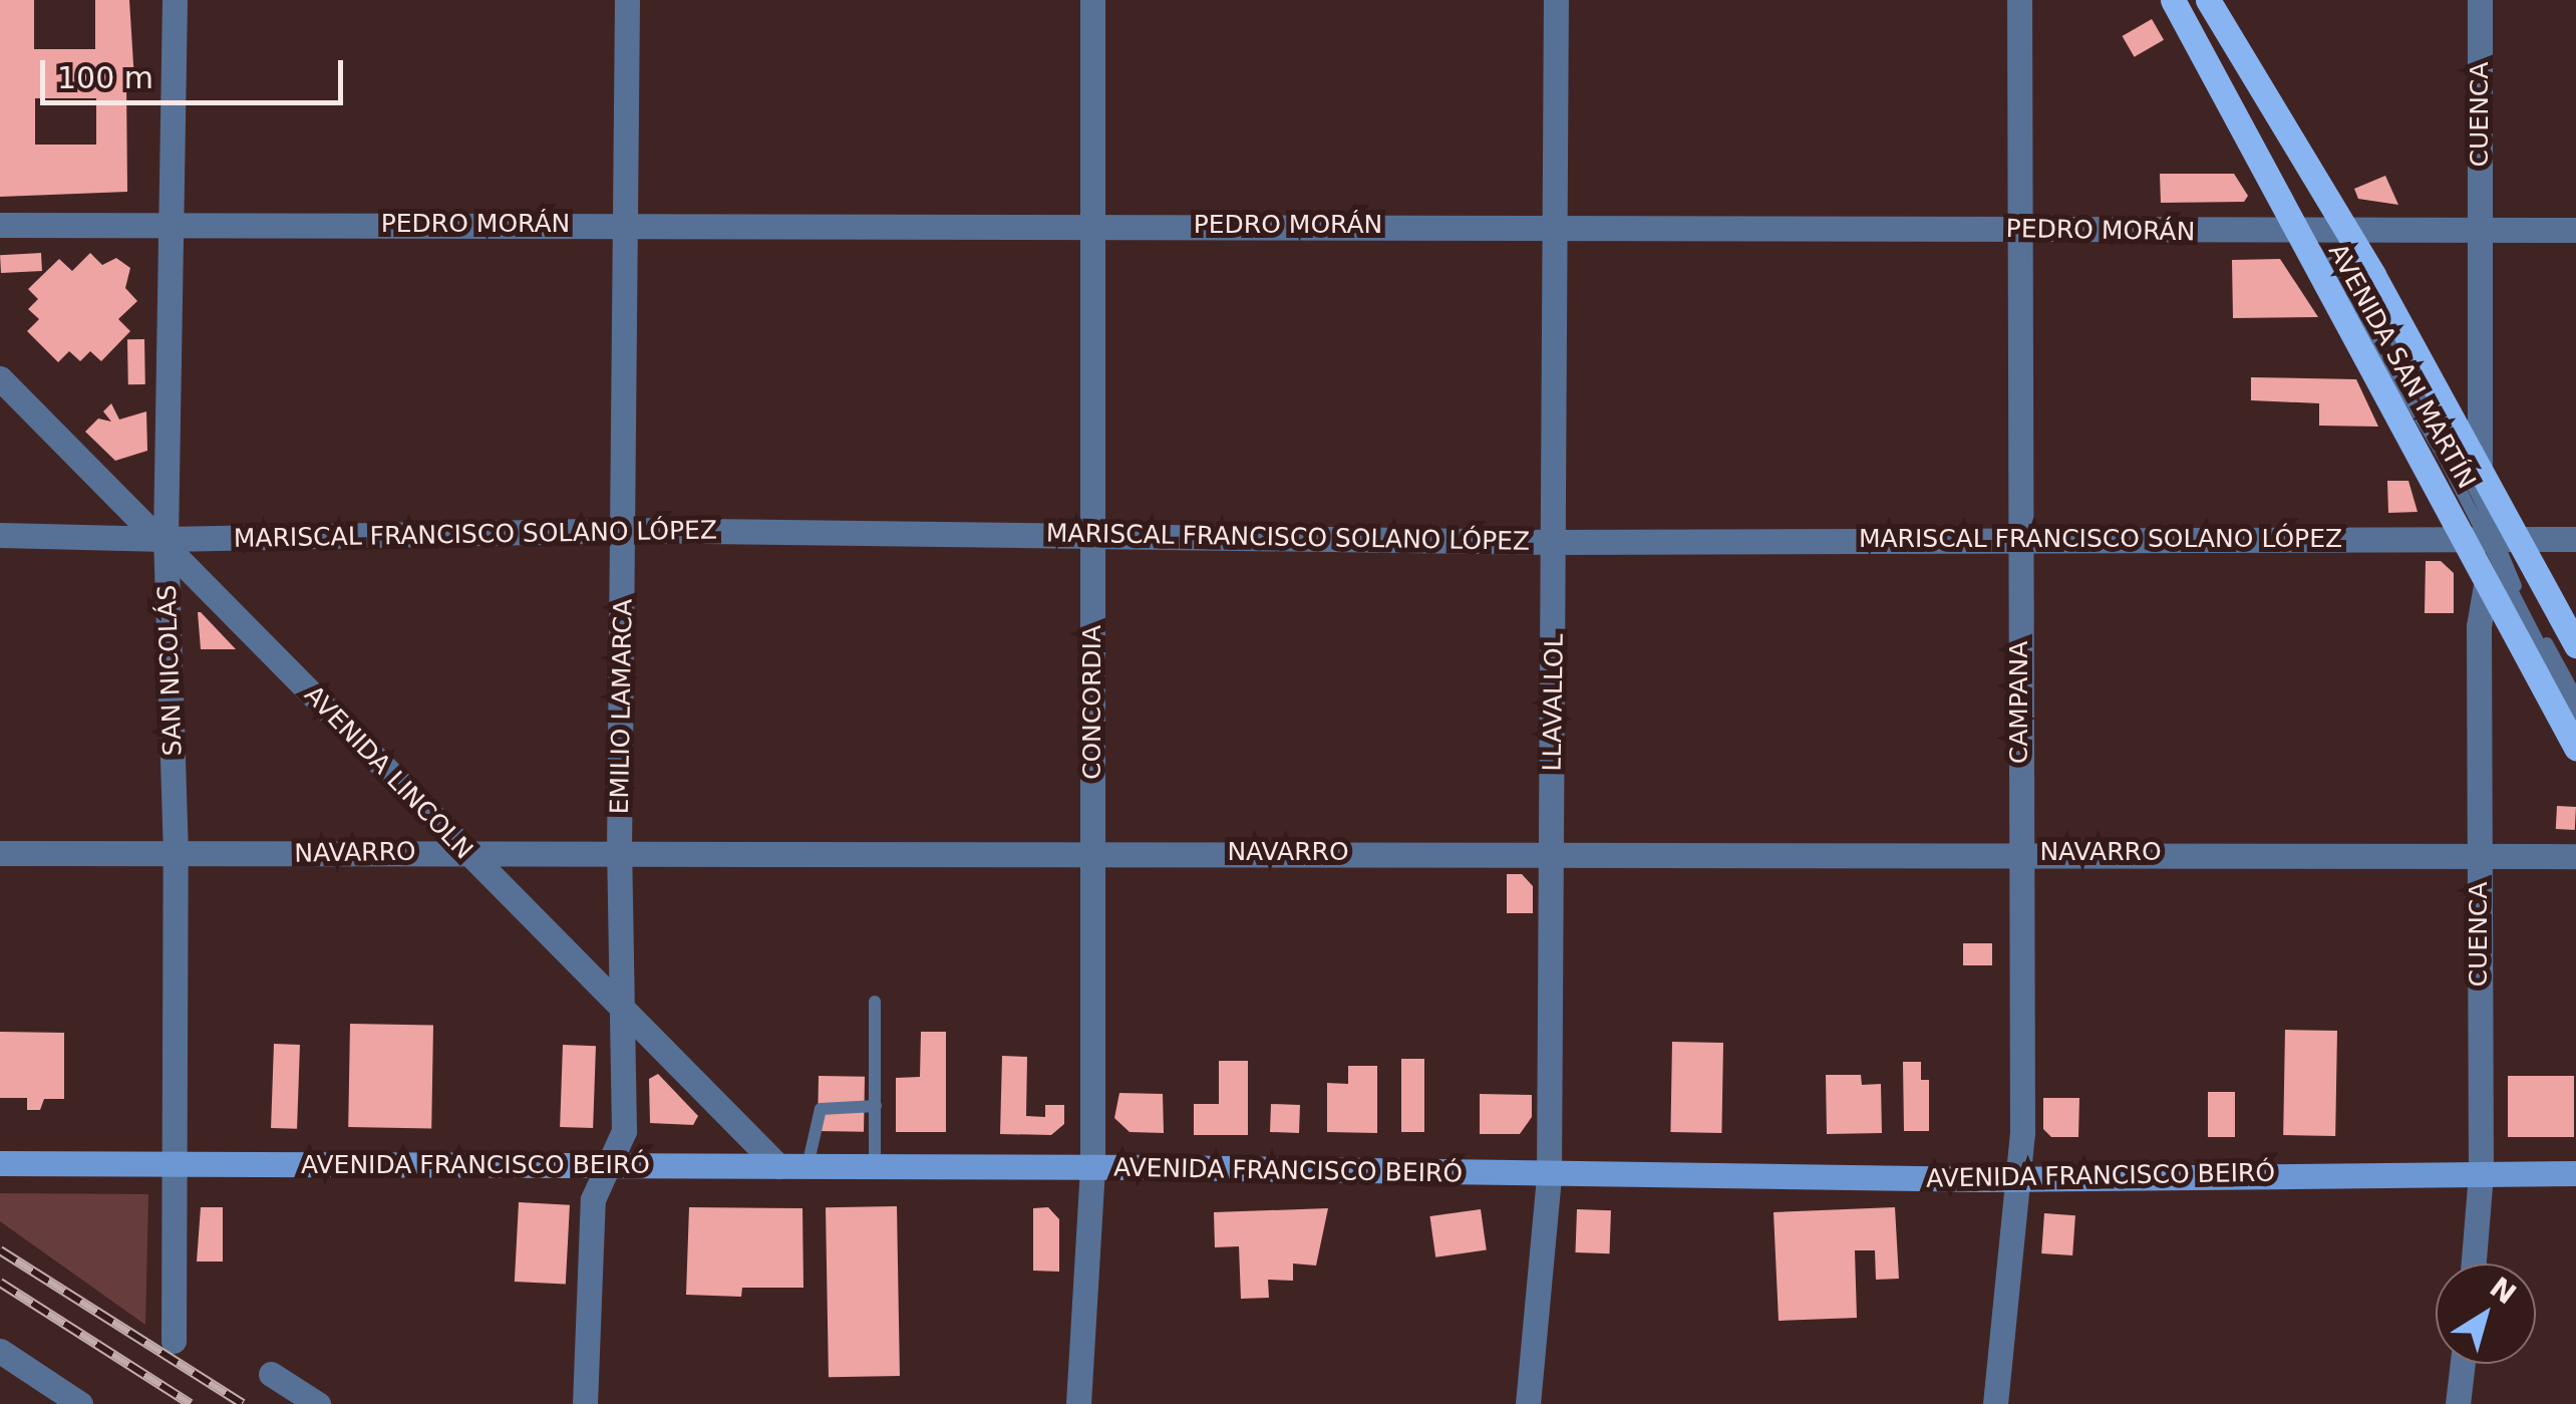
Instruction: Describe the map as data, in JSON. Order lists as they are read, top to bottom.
{
  "streets": {
    "main road": ["AVENIDA SAN MARTÍN", "AVENIDA FRANCISCO BEIRÓ"],
    "street": [
      "CUENCA",
      "PEDRO MORÁN",
      "MARISCAL FRANCISCO SOLANO LÓPEZ",
      "SAN NICOLÁS",
      "CONCORDIA",
      "LLAVALLOL",
      "CAMPANA",
      "EMILIO LAMARCA",
      "AVENIDA LINCOLN",
      "NAVARRO"
    ]
  },
  "crossings": [
    ["CUENCA", "PEDRO MORÁN"],
    ["CUENCA", "AVENIDA SAN MARTÍN"],
    ["CUENCA", "NAVARRO"],
    ["CUENCA", "AVENIDA FRANCISCO BEIRÓ"],
    ["PEDRO MORÁN", "AVENIDA SAN MARTÍN"],
    ["PEDRO MORÁN", "SAN NICOLÁS"],
    ["PEDRO MORÁN", "CONCORDIA"],
    ["PEDRO MORÁN", "LLAVALLOL"],
    ["PEDRO MORÁN", "CAMPANA"],
    ["PEDRO MORÁN", "EMILIO LAMARCA"],
    ["AVENIDA SAN MARTÍN", "MARISCAL FRANCISCO SOLANO LÓPEZ"],
    ["MARISCAL FRANCISCO SOLANO LÓPEZ", "SAN NICOLÁS"],
    ["MARISCAL FRANCISCO SOLANO LÓPEZ", "CONCORDIA"],
    ["MARISCAL FRANCISCO SOLANO LÓPEZ", "LLAVALLOL"],
    ["MARISCAL FRANCISCO SOLANO LÓPEZ", "CAMPANA"],
    ["MARISCAL FRANCISCO SOLANO LÓPEZ", "EMILIO LAMARCA"],
    ["MARISCAL FRANCISCO SOLANO LÓPEZ", "AVENIDA LINCOLN"],
    ["SAN NICOLÁS", "AVENIDA LINCOLN"],
    ["SAN NICOLÁS", "NAVARRO"],
    ["SAN NICOLÁS", "AVENIDA FRANCISCO BEIRÓ"],
    ["CONCORDIA", "NAVARRO"],
    ["CONCORDIA", "AVENIDA FRANCISCO BEIRÓ"],
    ["LLAVALLOL", "NAVARRO"],
    ["LLAVALLOL", "AVENIDA FRANCISCO BEIRÓ"],
    ["CAMPANA", "NAVARRO"],
    ["CAMPANA", "AVENIDA FRANCISCO BEIRÓ"],
    ["EMILIO LAMARCA", "AVENIDA LINCOLN"],
    ["EMILIO LAMARCA", "NAVARRO"],
    ["EMILIO LAMARCA", "AVENIDA FRANCISCO BEIRÓ"],
    ["AVENIDA LINCOLN", "NAVARRO"],
    ["AVENIDA LINCOLN", "AVENIDA FRANCISCO BEIRÓ"]
  ],
  "scale_bar": "100 m",
  "north": "top right"
}
